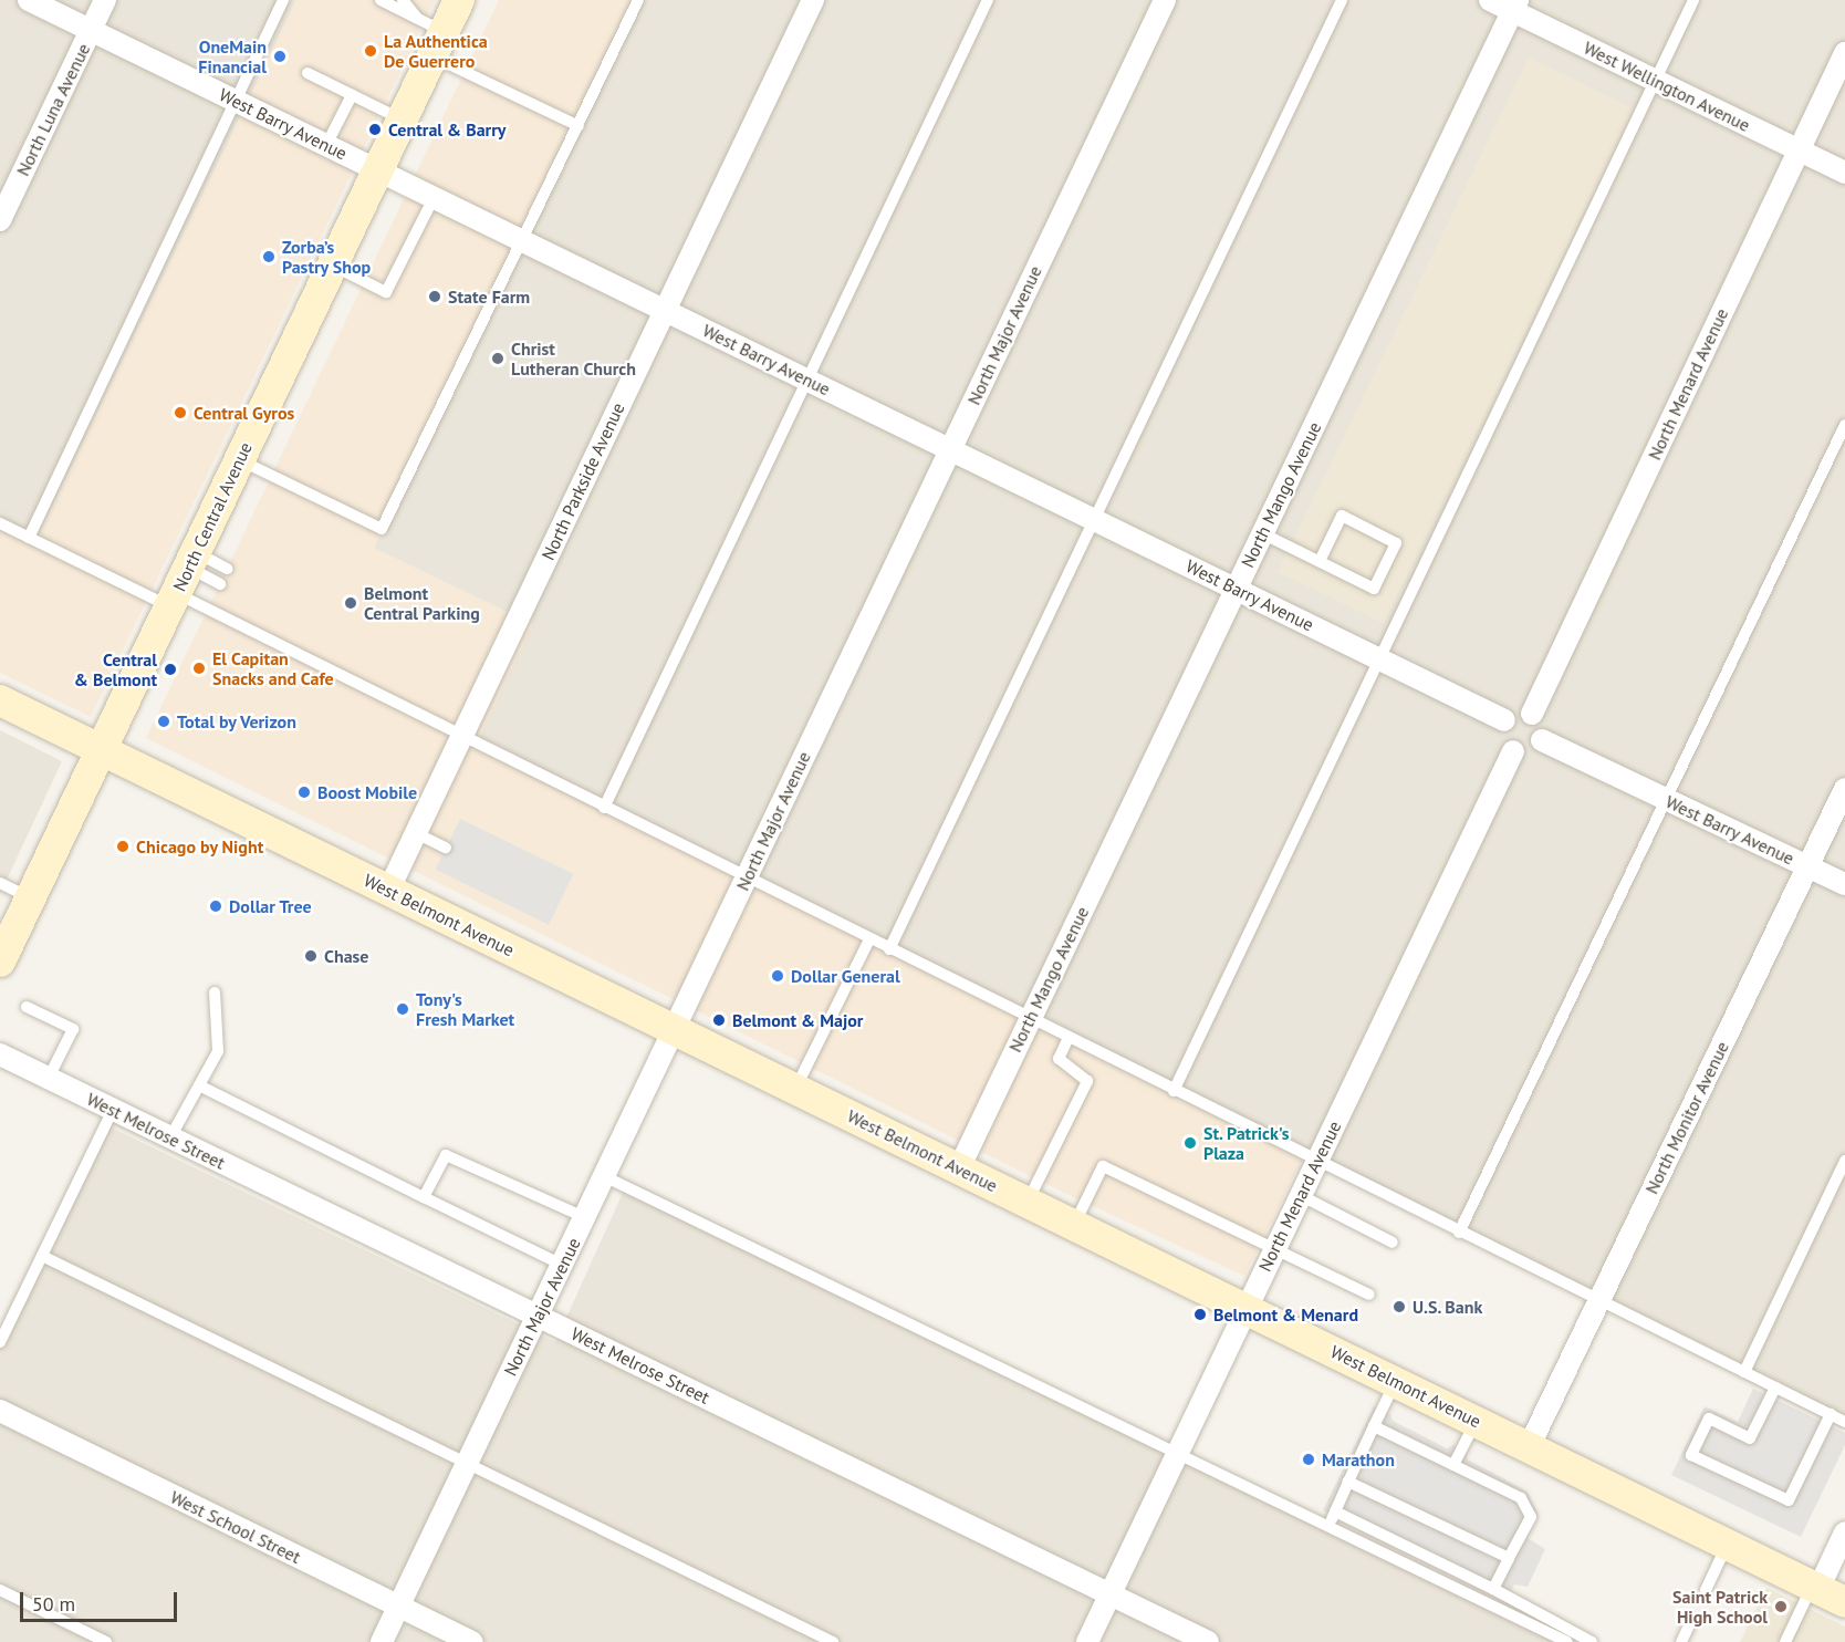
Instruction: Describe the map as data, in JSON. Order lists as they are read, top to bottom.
{
  "streets": {
    "main road": ["North Central Avenue", "West Belmont Avenue"],
    "street": [
      "West Wellington Avenue",
      "North Luna Avenue",
      "West Barry Avenue",
      "North Major Avenue",
      "North Menard Avenue",
      "North Parkside Avenue",
      "North Mango Avenue",
      "North Monitor Avenue",
      "West Melrose Street",
      "West School Street"
    ]
  },
  "crossings": [
    ["West Wellington Avenue", "North Menard Avenue"],
    ["West Wellington Avenue", "North Mango Avenue"],
    ["North Luna Avenue", "West Barry Avenue"],
    ["West Barry Avenue", "North Major Avenue"],
    ["West Barry Avenue", "North Menard Avenue"],
    ["West Barry Avenue", "North Parkside Avenue"],
    ["West Barry Avenue", "North Mango Avenue"],
    ["West Barry Avenue", "North Central Avenue"],
    ["West Barry Avenue", "North Monitor Avenue"],
    ["North Major Avenue", "West Belmont Avenue"],
    ["North Major Avenue", "West Melrose Street"],
    ["North Major Avenue", "West School Street"],
    ["North Menard Avenue", "West Belmont Avenue"],
    ["North Menard Avenue", "West Melrose Street"],
    ["North Parkside Avenue", "West Belmont Avenue"],
    ["North Mango Avenue", "West Belmont Avenue"],
    ["North Central Avenue", "West Belmont Avenue"],
    ["West Belmont Avenue", "North Monitor Avenue"]
  ],
  "places": [
    "La Authentica De Guerrero",
    "OneMain Financial",
    "Central & Barry",
    "Zorba’s Pastry Shop",
    "State Farm",
    "Christ Lutheran Church",
    "Central Gyros",
    "Belmont Central Parking",
    "El Capitan Snacks and Cafe",
    "Central & Belmont",
    "Total by Verizon",
    "Boost Mobile",
    "Chicago by Night",
    "Dollar Tree",
    "Chase",
    "Dollar General",
    "Tony's Fresh Market",
    "Belmont & Major",
    "St. Patrick's Plaza",
    "U.S. Bank",
    "Belmont & Menard",
    "Marathon",
    "Saint Patrick High School"
  ],
  "scale_bar": "50 m"
}
